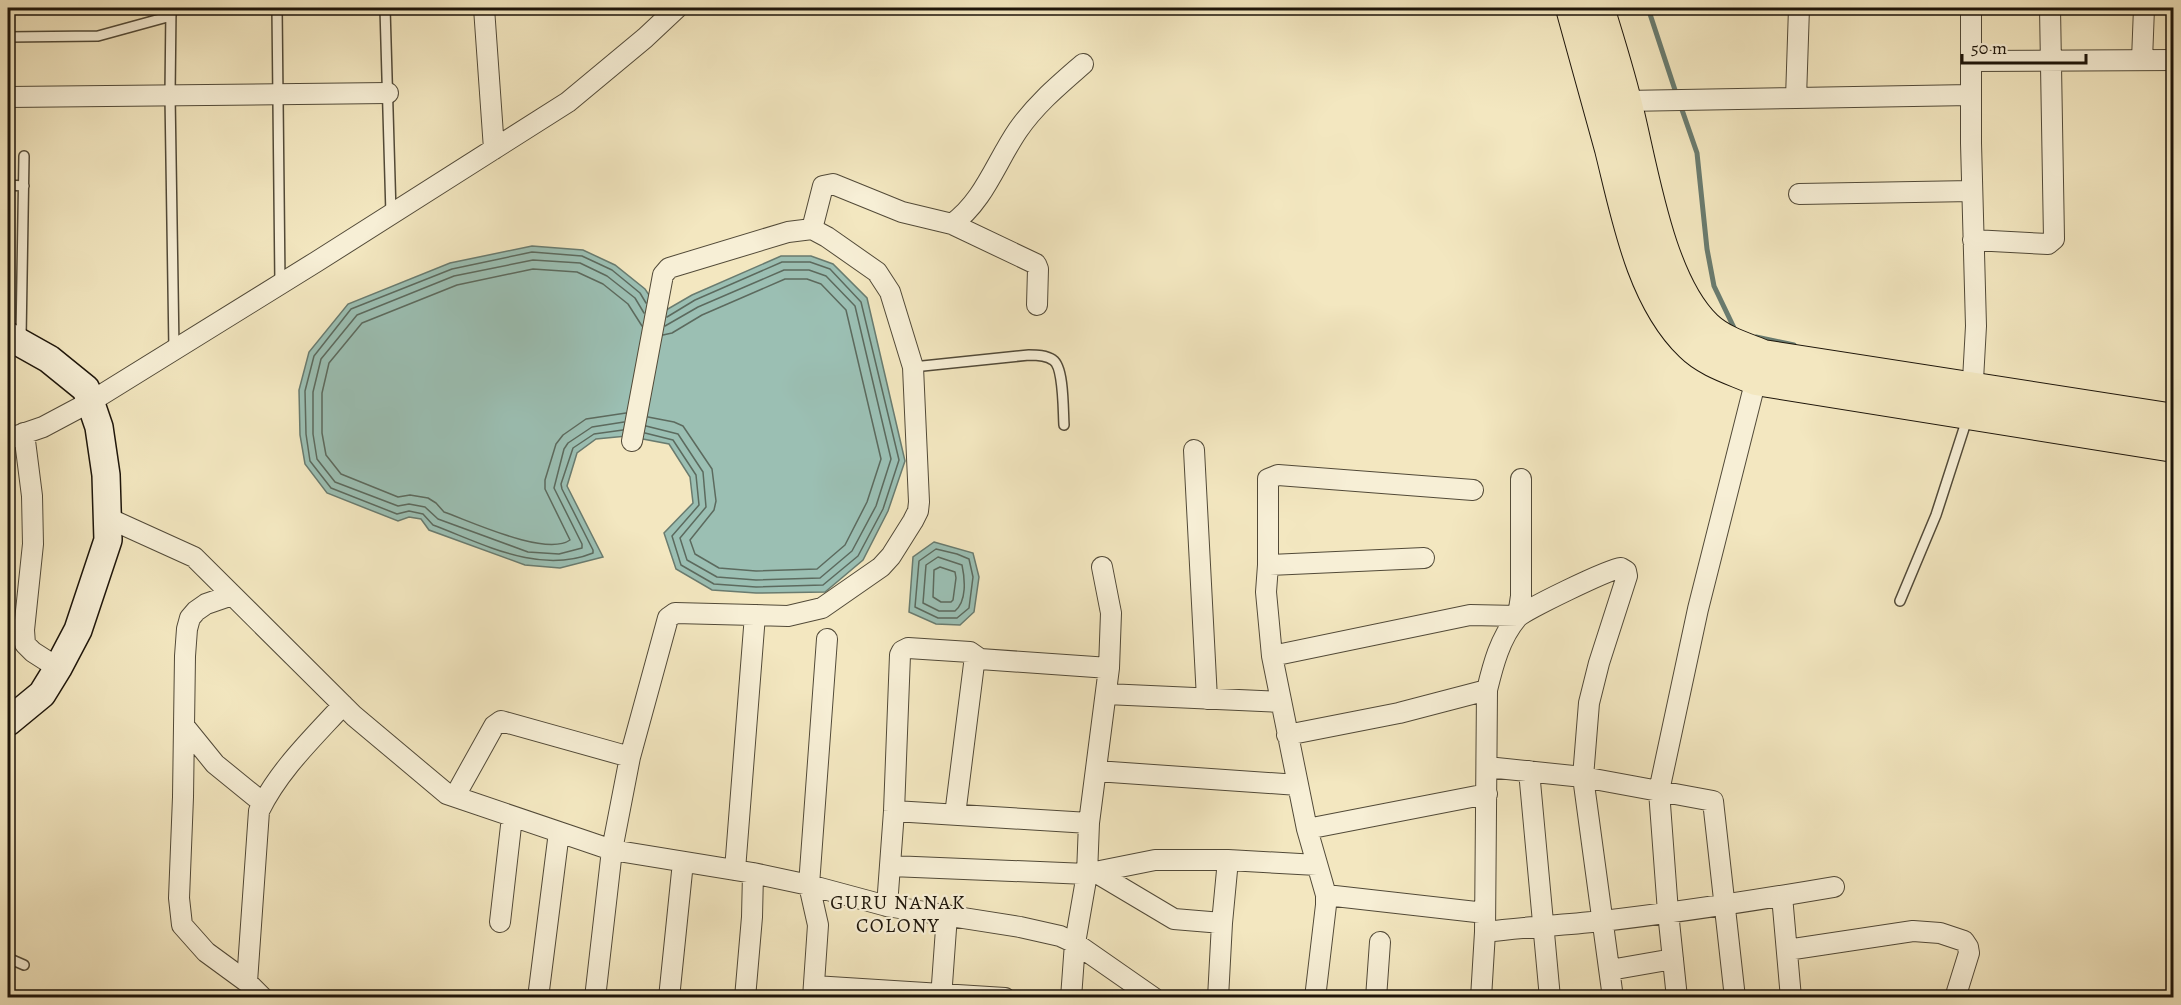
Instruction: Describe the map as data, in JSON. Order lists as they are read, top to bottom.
{
  "districts": ["GURU NANAK COLONY"],
  "scale_bar": "50 m"
}
